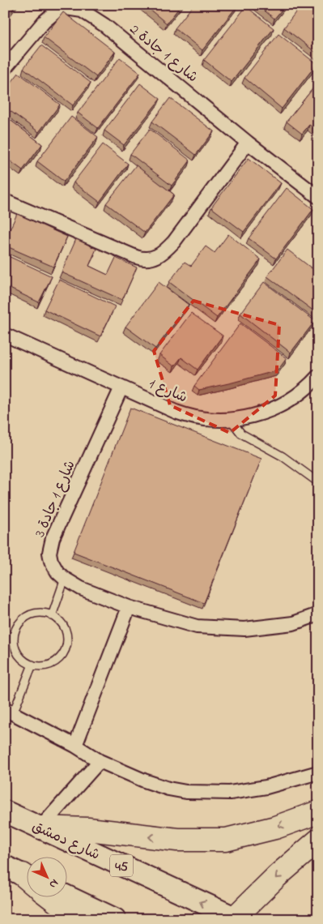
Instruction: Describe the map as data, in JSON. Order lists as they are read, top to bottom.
{
  "streets": {
    "main road": ["شارع دمشق", "45"],
    "street": ["شارع 1 جادة 2", "شارع 1", "شارع 1 جادة 3"]
  },
  "crossings": [
    ["شارع 1", "شارع 1 جادة 3"]
  ],
  "one_way": ["شارع دمشق"],
  "north": "bottom right"
}
